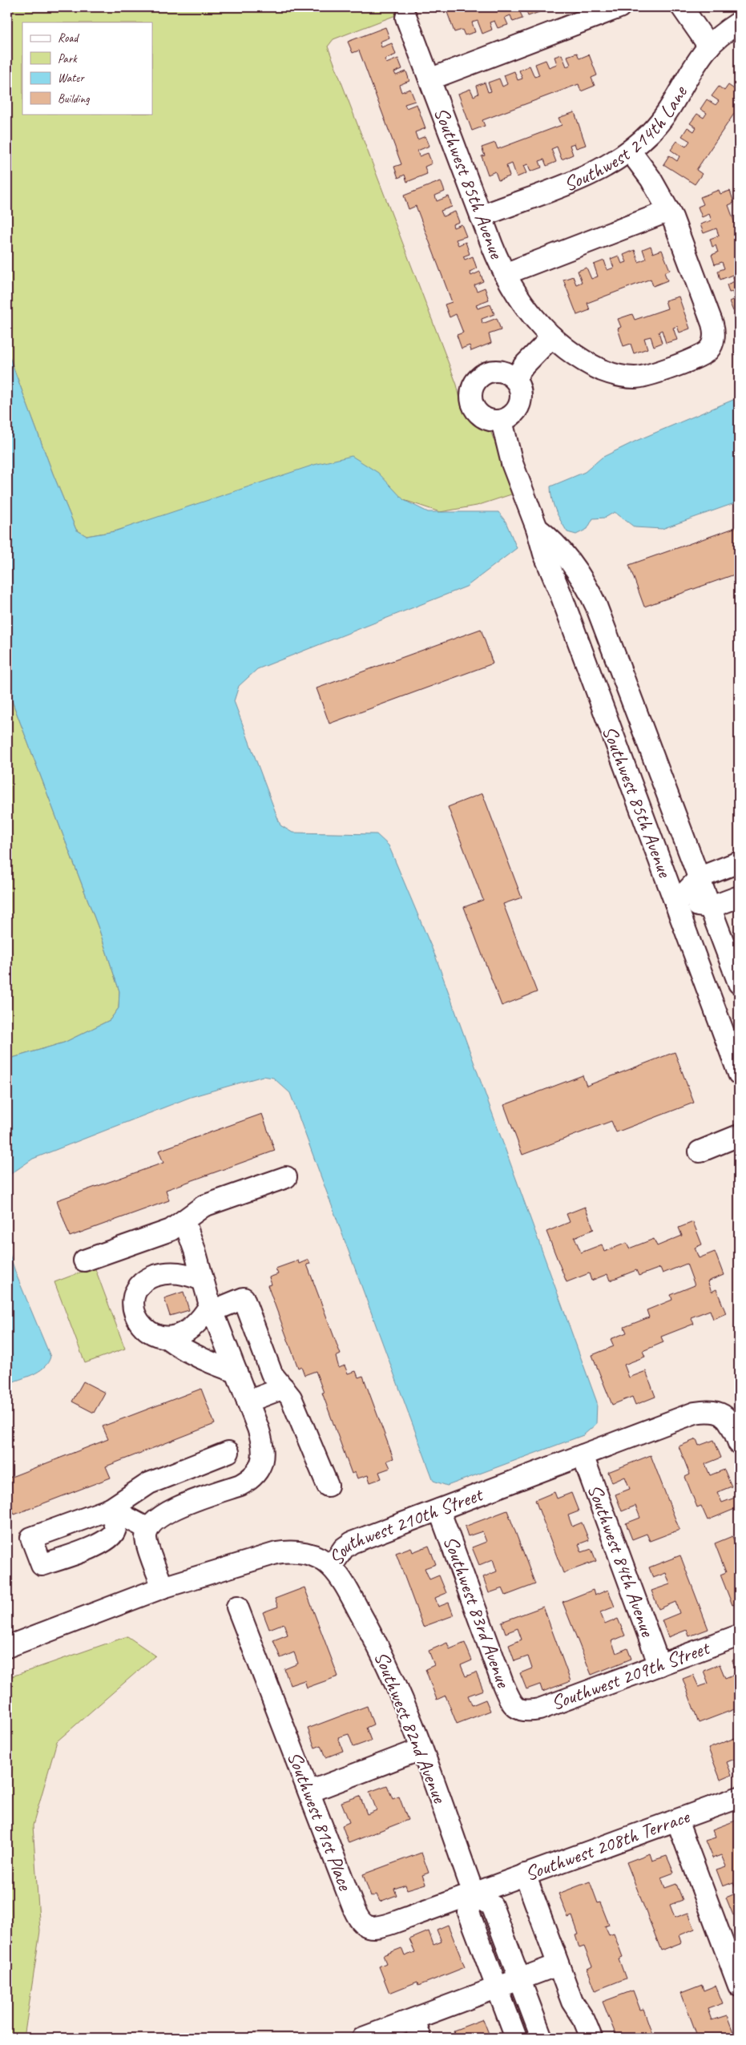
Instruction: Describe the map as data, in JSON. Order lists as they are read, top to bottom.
{
  "streets": {
    "street": [
      "Southwest 214th Lane",
      "Southwest 85th Avenue",
      "Southwest 210th Street",
      "Southwest 84th Avenue",
      "Southwest 83rd Avenue",
      "Southwest 209th Street",
      "Southwest 82nd Avenue",
      "Southwest 81st Place",
      "Southwest 208th Terrace"
    ]
  },
  "crossings": [
    ["Southwest 214th Lane", "Southwest 85th Avenue"],
    ["Southwest 210th Street", "Southwest 84th Avenue"],
    ["Southwest 210th Street", "Southwest 83rd Avenue"],
    ["Southwest 210th Street", "Southwest 82nd Avenue"],
    ["Southwest 84th Avenue", "Southwest 209th Street"],
    ["Southwest 83rd Avenue", "Southwest 209th Street"],
    ["Southwest 82nd Avenue", "Southwest 81st Place"],
    ["Southwest 82nd Avenue", "Southwest 208th Terrace"],
    ["Southwest 81st Place", "Southwest 208th Terrace"]
  ],
  "legend": [
    "Road",
    "Park",
    "Water",
    "Building"
  ]
}
